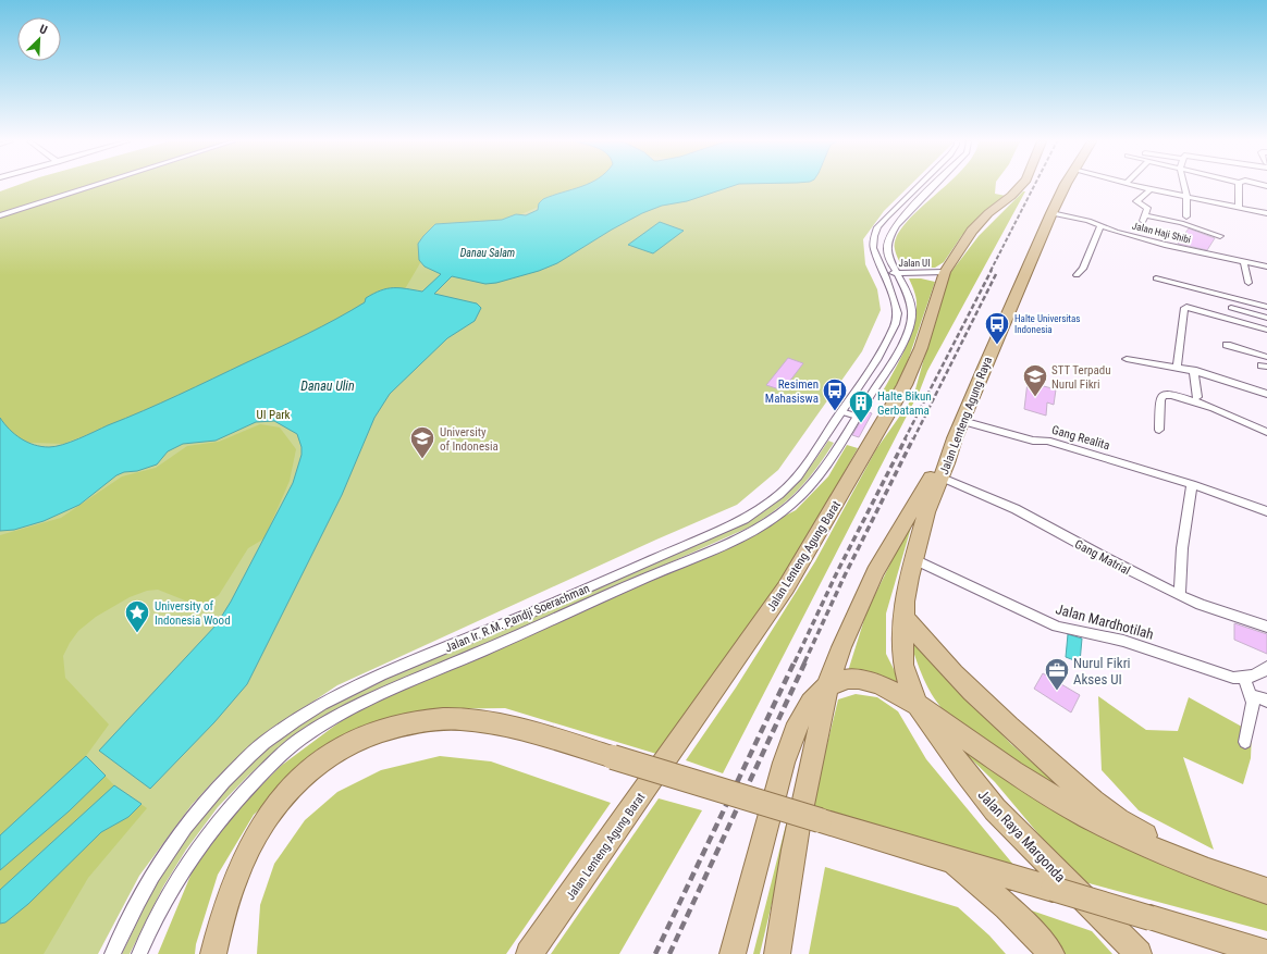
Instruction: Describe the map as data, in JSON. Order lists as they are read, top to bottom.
{
  "streets": {
    "main road": ["Jalan Lenteng Agung Raya", "Jalan Lenteng Agung Barat", "Jalan Raya Margonda"],
    "street": [
      "Jalan Haji Shibi",
      "Jalan UI",
      "Gang Realita",
      "Gang Matrial",
      "Jalan Ir. R.M. Pandji Soerachman",
      "Jalan Mardhotilah"
    ]
  },
  "crossings": [
    ["Jalan Haji Shibi", "Jalan Lenteng Agung Raya"],
    ["Jalan UI", "Jalan Lenteng Agung Barat"],
    ["Jalan UI", "Jalan Ir. R.M. Pandji Soerachman"],
    ["Jalan Lenteng Agung Raya", "Gang Realita"],
    ["Jalan Lenteng Agung Raya", "Gang Matrial"],
    ["Jalan Lenteng Agung Raya", "Jalan Mardhotilah"],
    ["Jalan Lenteng Agung Raya", "Jalan Raya Margonda"]
  ],
  "water": ["Danau Salam", "Danau Ulin"],
  "parks": ["UI Park"],
  "places": {
    "bus stop": ["Halte Universitas Indonesia", "Resimen Mahasiswa"],
    "school or university": ["STT Terpadu Nurul Fikri", "University of Indonesia"],
    "building": ["Halte Bikun Gerbatama"],
    "place": ["University of Indonesia Wood"],
    "office": ["Nurul Fikri Akses UI"]
  },
  "north": "top right"
}
